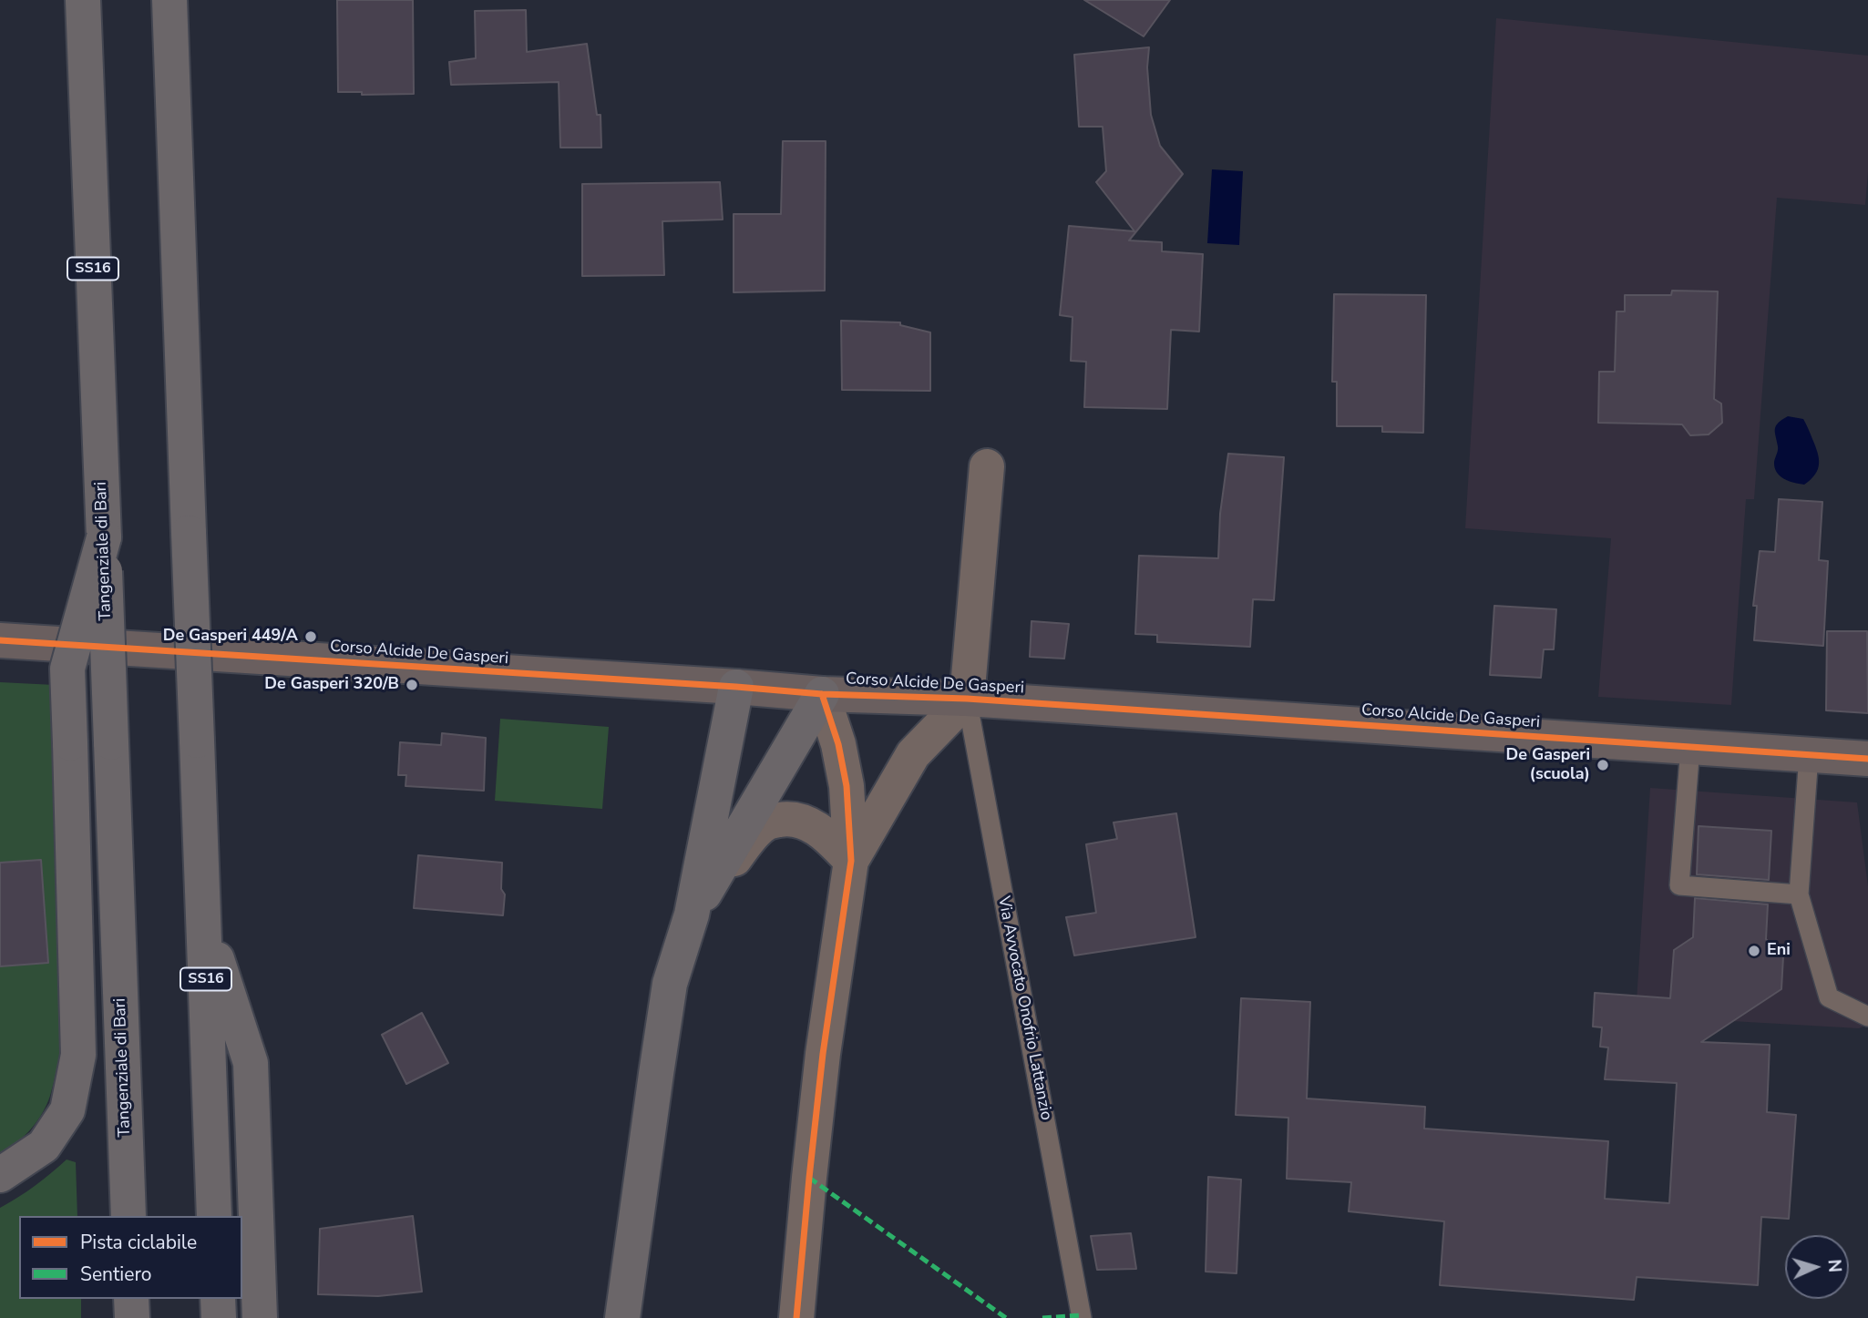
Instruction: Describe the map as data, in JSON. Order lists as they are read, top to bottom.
{
  "streets": {
    "highway": ["SS16", "Tangenziale di Bari"],
    "street": ["Corso Alcide De Gasperi"],
    "lane": ["Via Avvocato Onofrio Lattanzio"]
  },
  "crossings": [
    ["Corso Alcide De Gasperi", "Via Avvocato Onofrio Lattanzio"]
  ],
  "places": [
    "De Gasperi 449/A",
    "De Gasperi 320/B",
    "De Gasperi (scuola)",
    "Eni"
  ],
  "legend": ["Pista ciclabile", "Sentiero"],
  "north": "right"
}
